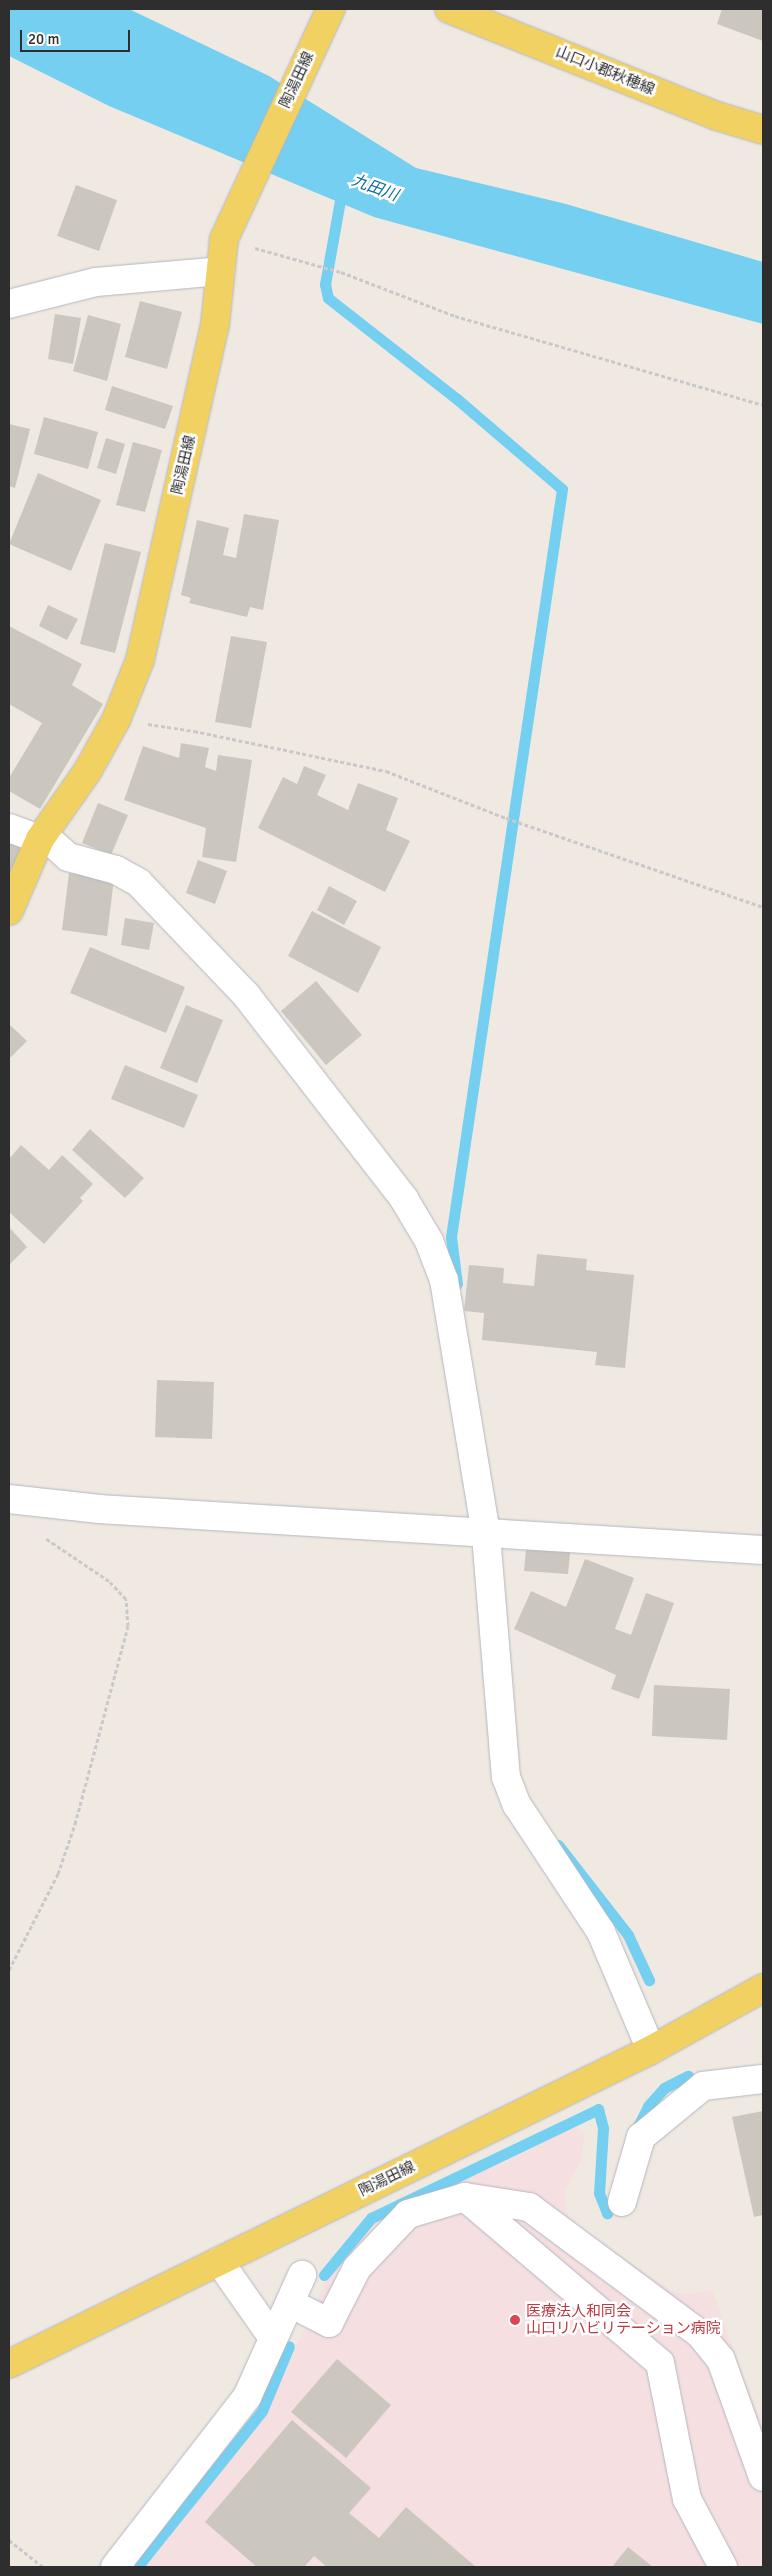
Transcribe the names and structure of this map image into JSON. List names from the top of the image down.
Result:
{
  "streets": {
    "main road": ["山口小郡秋穂線", "陶湯田線"]
  },
  "water": ["九田川"],
  "places": ["医療法人和同会 山口リハビリテーション病院"],
  "scale_bar": "20 m"
}
